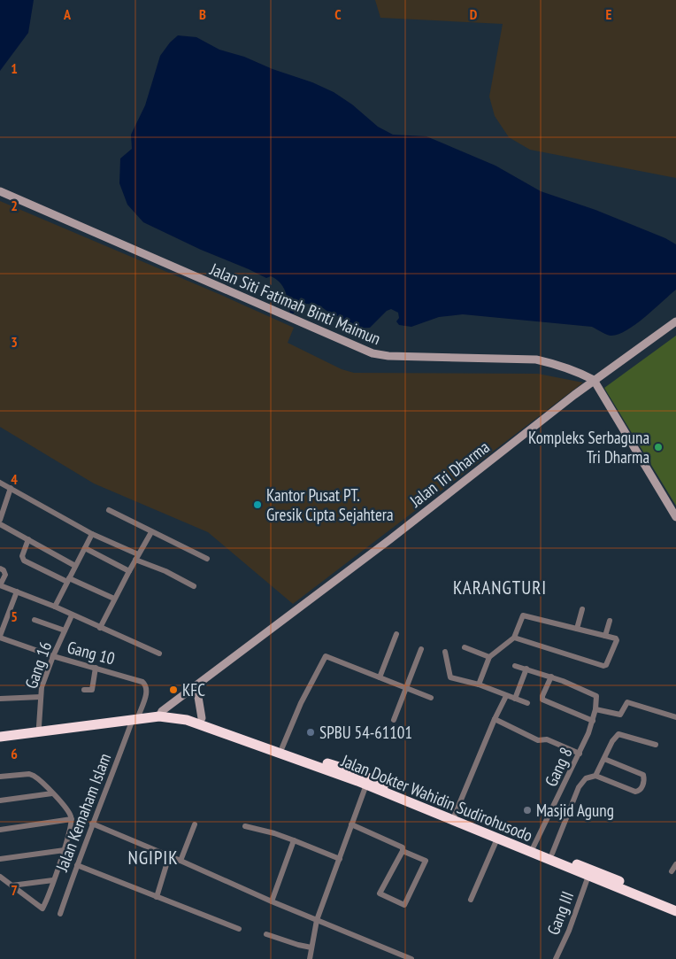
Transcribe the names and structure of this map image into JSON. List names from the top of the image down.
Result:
{
  "streets": {
    "highway": ["Jalan Dokter Wahidin Sudirohusodo"],
    "street": [
      "Jalan Siti Fatimah Binti Maimun",
      "Jalan Tri Dharma",
      "Gang 10",
      "Gang 16",
      "Gang 8",
      "Jalan Kemaham Islam",
      "Gang III"
    ]
  },
  "crossings": [
    ["Jalan Siti Fatimah Binti Maimun", "Jalan Tri Dharma"],
    ["Jalan Tri Dharma", "Jalan Dokter Wahidin Sudirohusodo"],
    ["Gang 10", "Gang 16"],
    ["Gang 10", "Jalan Dokter Wahidin Sudirohusodo"],
    ["Gang 10", "Jalan Kemaham Islam"],
    ["Gang 16", "Jalan Dokter Wahidin Sudirohusodo"],
    ["Gang 8", "Jalan Dokter Wahidin Sudirohusodo"],
    ["Jalan Dokter Wahidin Sudirohusodo", "Jalan Kemaham Islam"],
    ["Jalan Dokter Wahidin Sudirohusodo", "Gang III"]
  ],
  "districts": ["KARANGTURI", "NGIPIK"],
  "places": [
    "Kompleks Serbaguna Tri Dharma",
    "Kantor Pusat PT. Gresik Cipta Sejahtera",
    "KFC",
    "SPBU 54-61101",
    "Masjid Agung"
  ],
  "grid": {
    "columns": [
      "A",
      "B",
      "C",
      "D",
      "E"
    ],
    "rows": [
      "1",
      "2",
      "3",
      "4",
      "5",
      "6",
      "7"
    ]
  }
}
